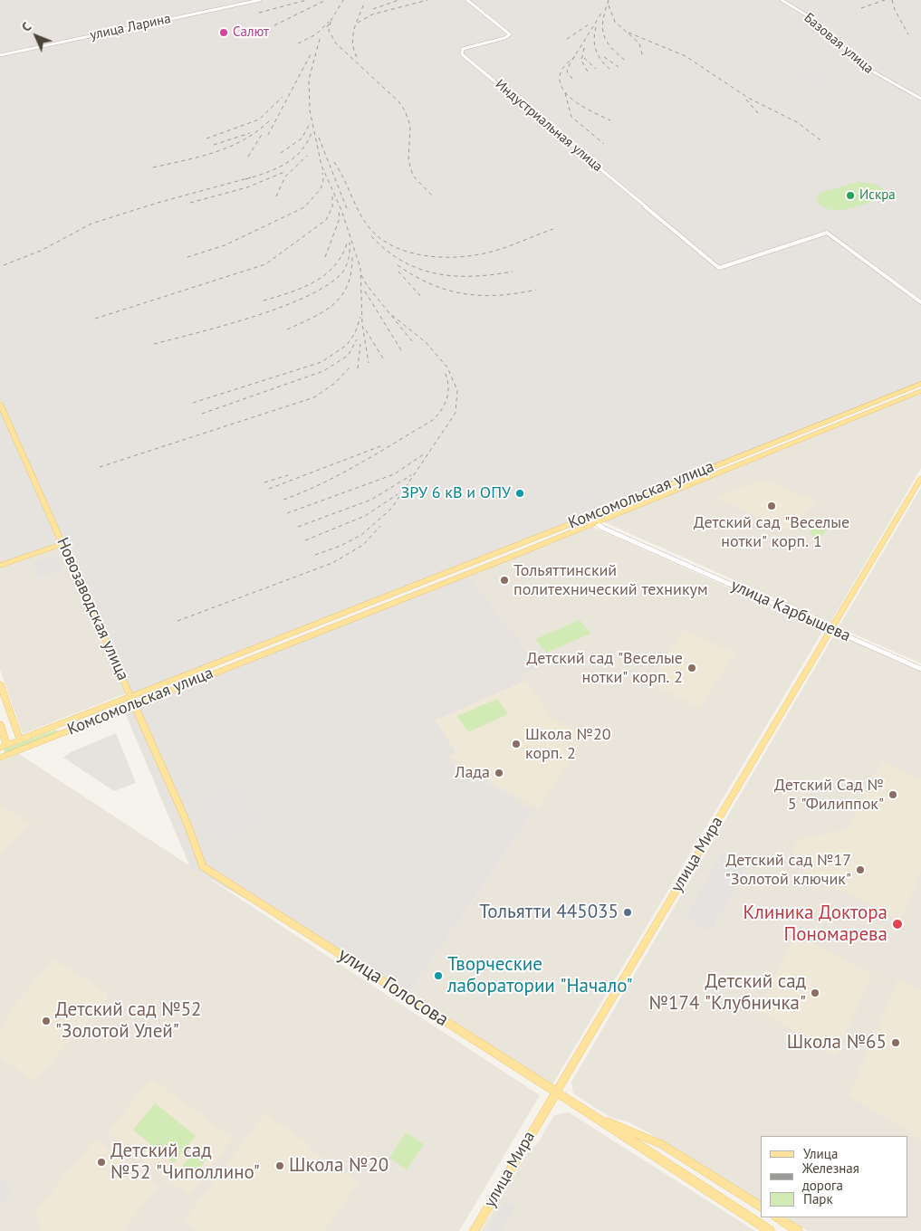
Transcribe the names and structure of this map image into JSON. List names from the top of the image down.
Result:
{
  "streets": {
    "main road": [
      "Комсомольская улица",
      "Новозаводская улица",
      "улица Мира",
      "улица Голосова"
    ],
    "street": [
      "улица Ларина",
      "Базовая улица",
      "Индустриальная улица",
      "улица Карбышева"
    ]
  },
  "crossings": [
    ["Комсомольская улица", "Новозаводская улица"],
    ["Комсомольская улица", "улица Карбышева"],
    ["Новозаводская улица", "улица Голосова"],
    ["улица Карбышева", "улица Мира"],
    ["улица Мира", "улица Голосова"]
  ],
  "places": [
    "Салют",
    "Искра",
    "ЗРУ 6 кВ и ОПУ",
    "Детский сад \"Веселые нотки\" корп. 1",
    "Тольяттинский политехнический техникум",
    "Детский сад \"Веселые нотки\" корп. 2",
    "Школа №20 корп. 2",
    "Лада",
    "Детский Сад № 5 \"Филиппок\"",
    "Детский сад №17 \"Золотой ключик\"",
    "Тольятти 445035",
    "Клиника Доктора Пономарева",
    "Творческие лаборатории \"Начало\"",
    "Детский сад №174 \"Клубничка\"",
    "Детский сад №52 \"Золотой Улей\"",
    "Школа №65",
    "Детский сад №52 \"Чиполлино\"",
    "Школа №20"
  ],
  "legend": ["Улица", "Железная дорога", "Парк"],
  "north": "top left"
}
